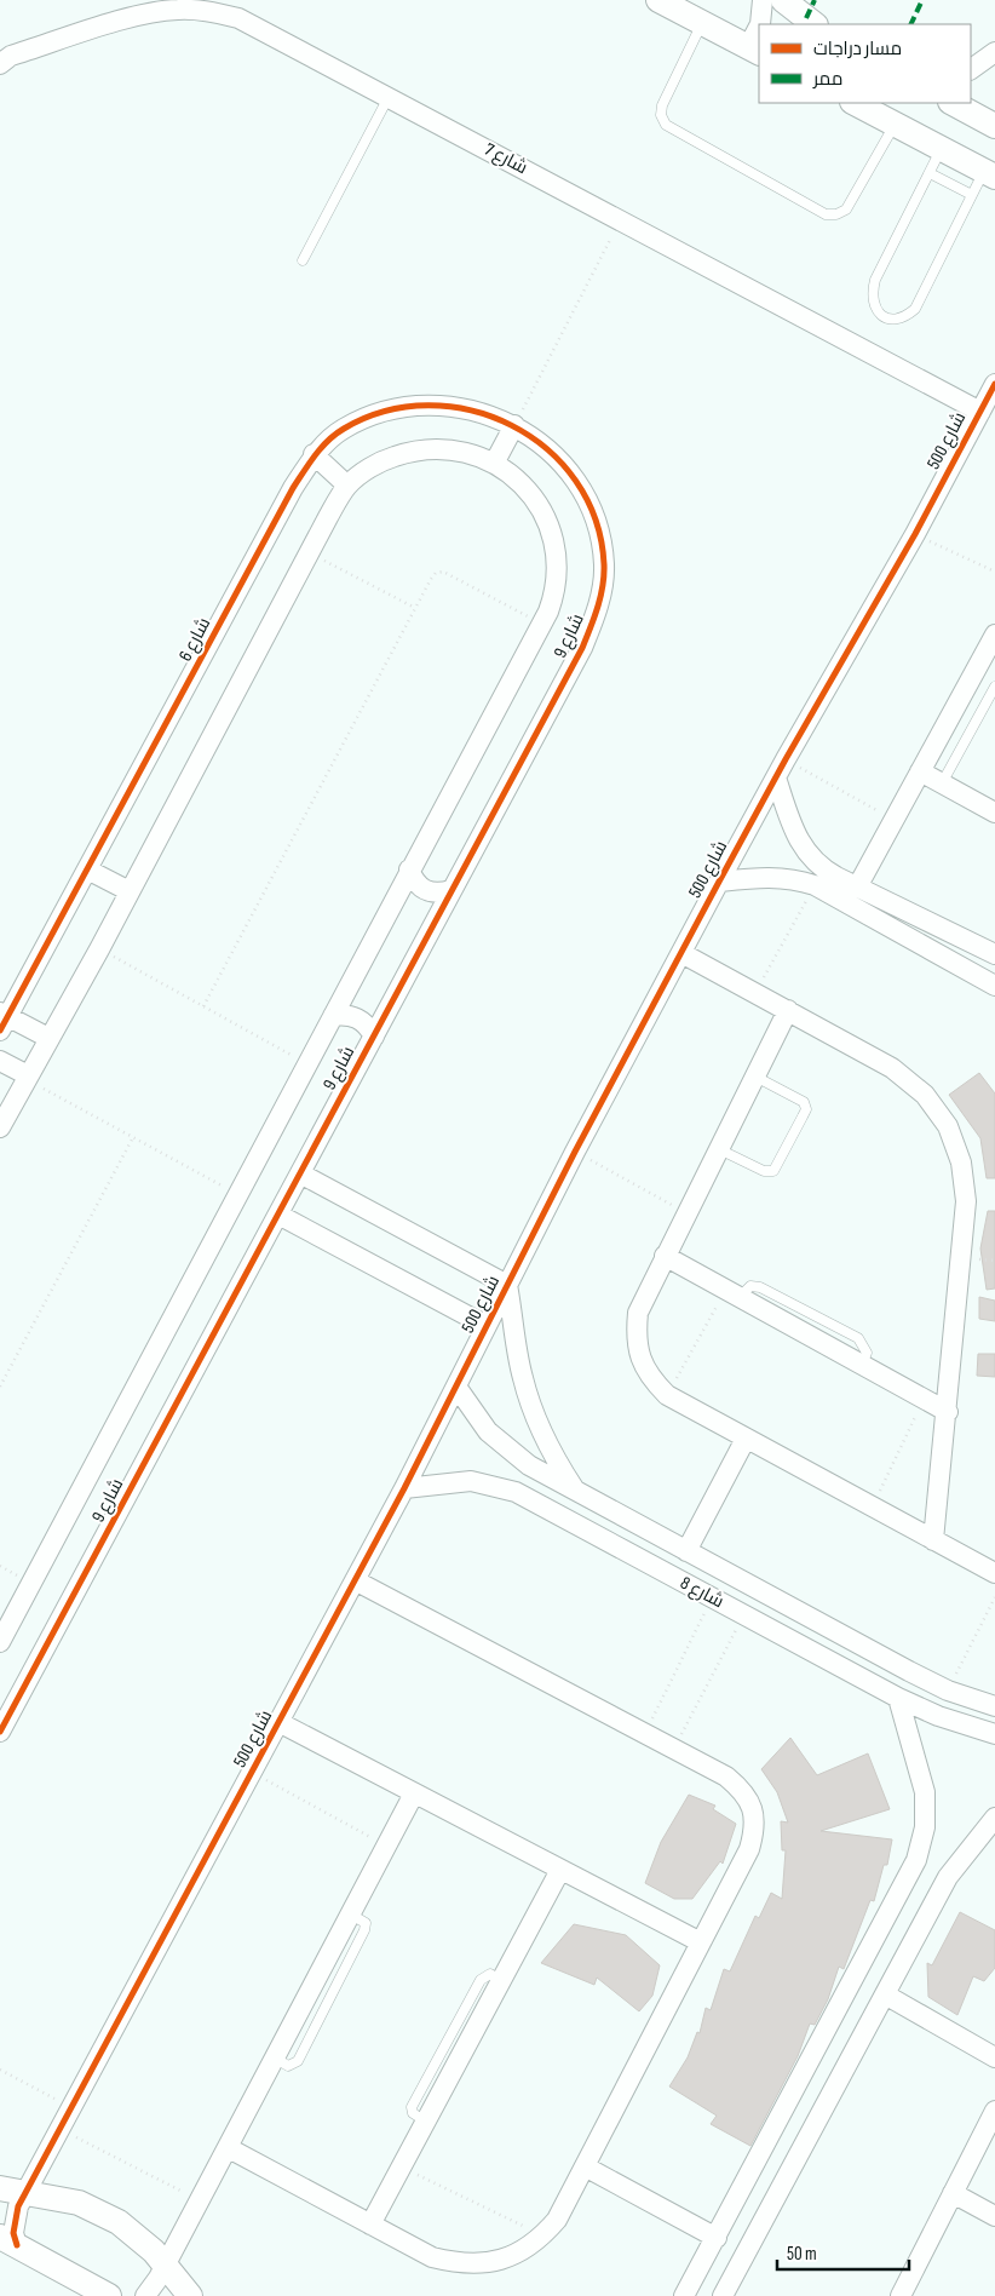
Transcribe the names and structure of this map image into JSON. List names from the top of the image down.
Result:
{
  "streets": {
    "street": [
      "شارع 7",
      "شارع 500",
      "شارع 9",
      "شارع 6",
      "شارع 8"
    ]
  },
  "crossings": [
    ["شارع 7", "شارع 500"],
    ["شارع 500", "شارع 8"],
    ["شارع 9", "شارع 6"]
  ],
  "legend": ["مسار دراجات", "ممر"],
  "scale_bar": "50 m"
}
